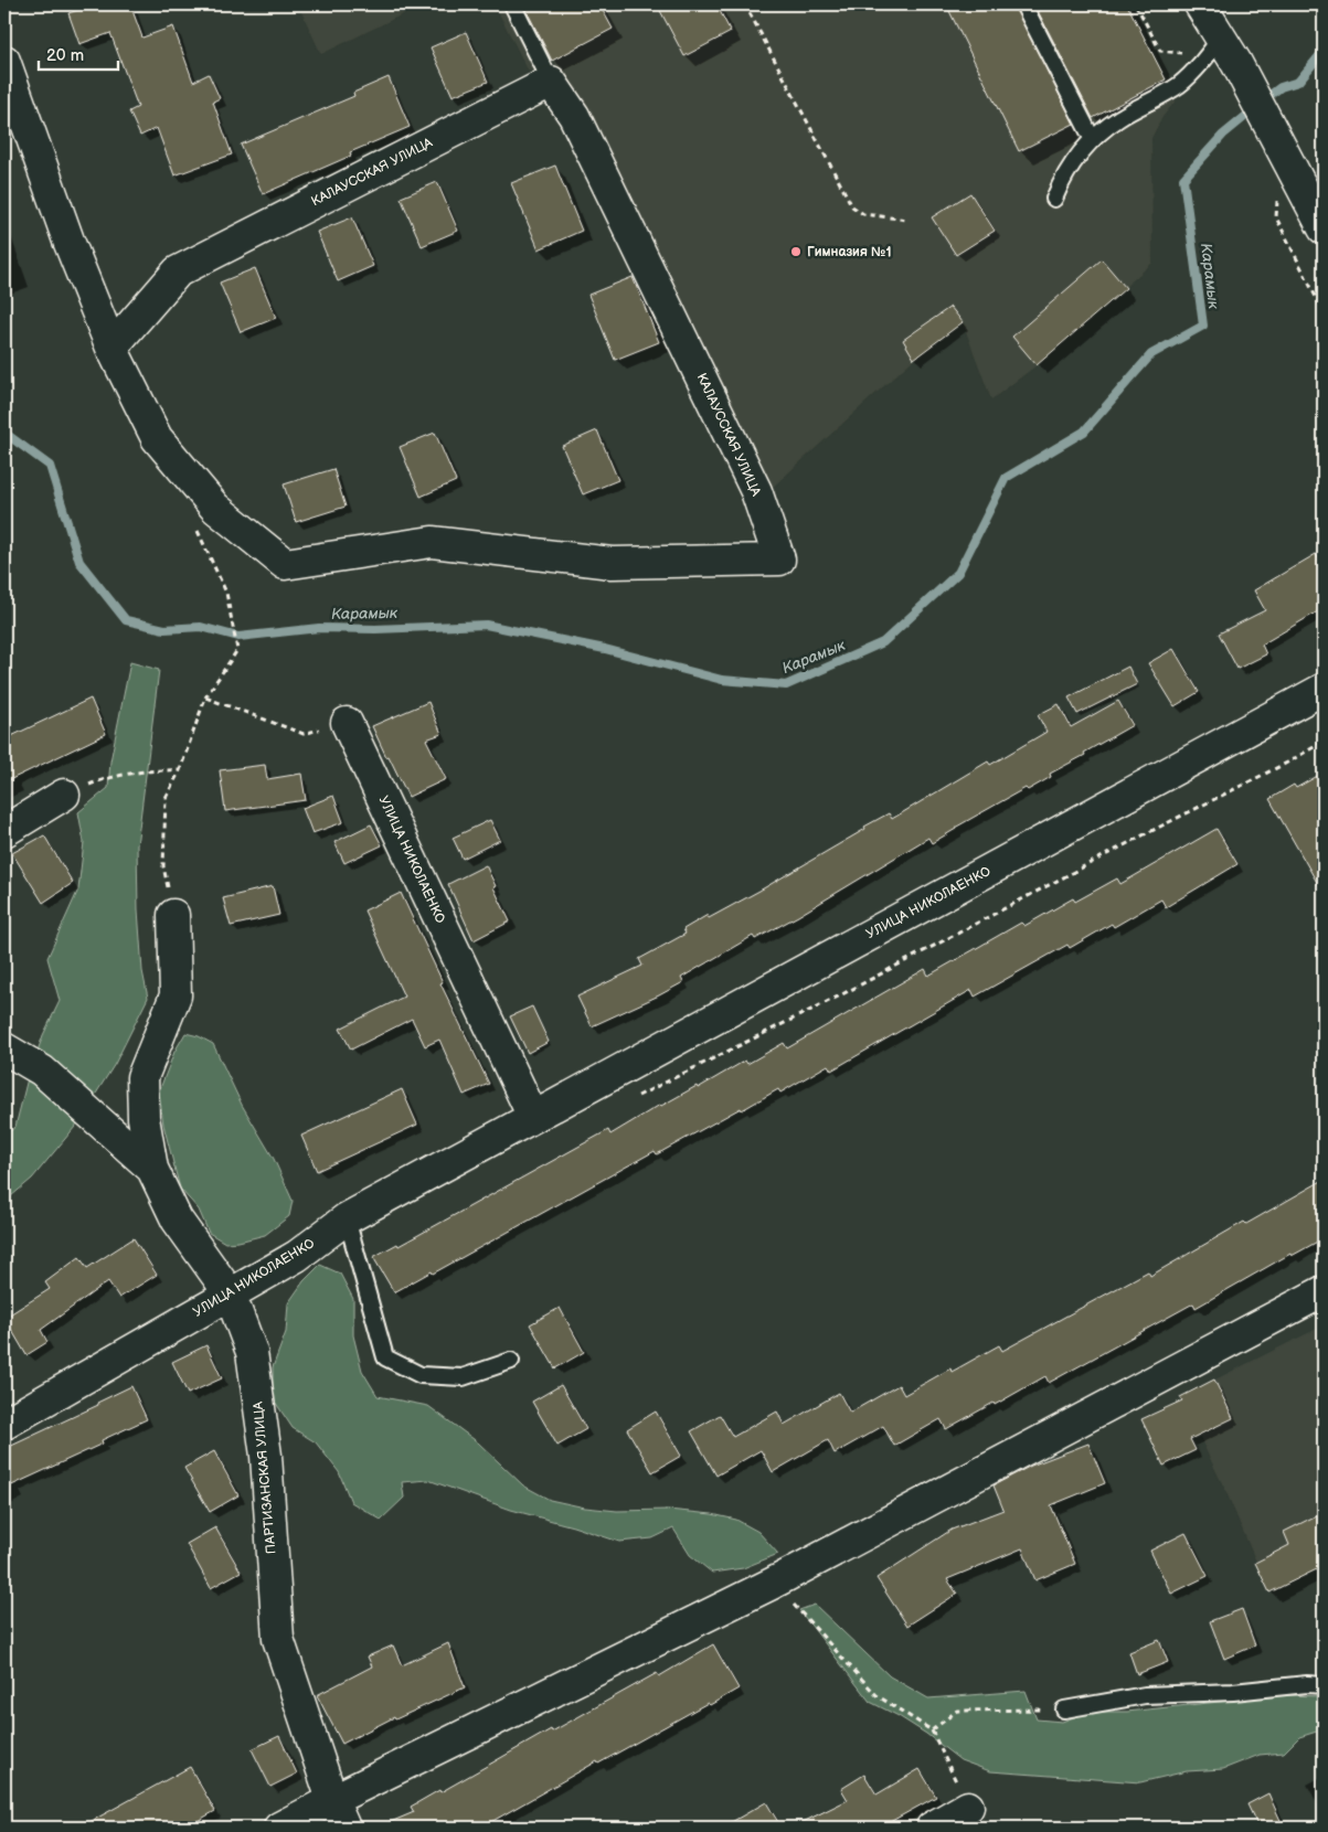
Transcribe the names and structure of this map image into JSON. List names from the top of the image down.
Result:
{
  "streets": {
    "street": ["КАЛАУССКАЯ УЛИЦА", "УЛИЦА НИКОЛАЕНКО", "ПАРТИЗАНСКАЯ УЛИЦА"]
  },
  "crossings": [
    ["УЛИЦА НИКОЛАЕНКО", "ПАРТИЗАНСКАЯ УЛИЦА"]
  ],
  "water": ["Карамык"],
  "places": ["Гимназия №1"],
  "scale_bar": "20 m"
}
